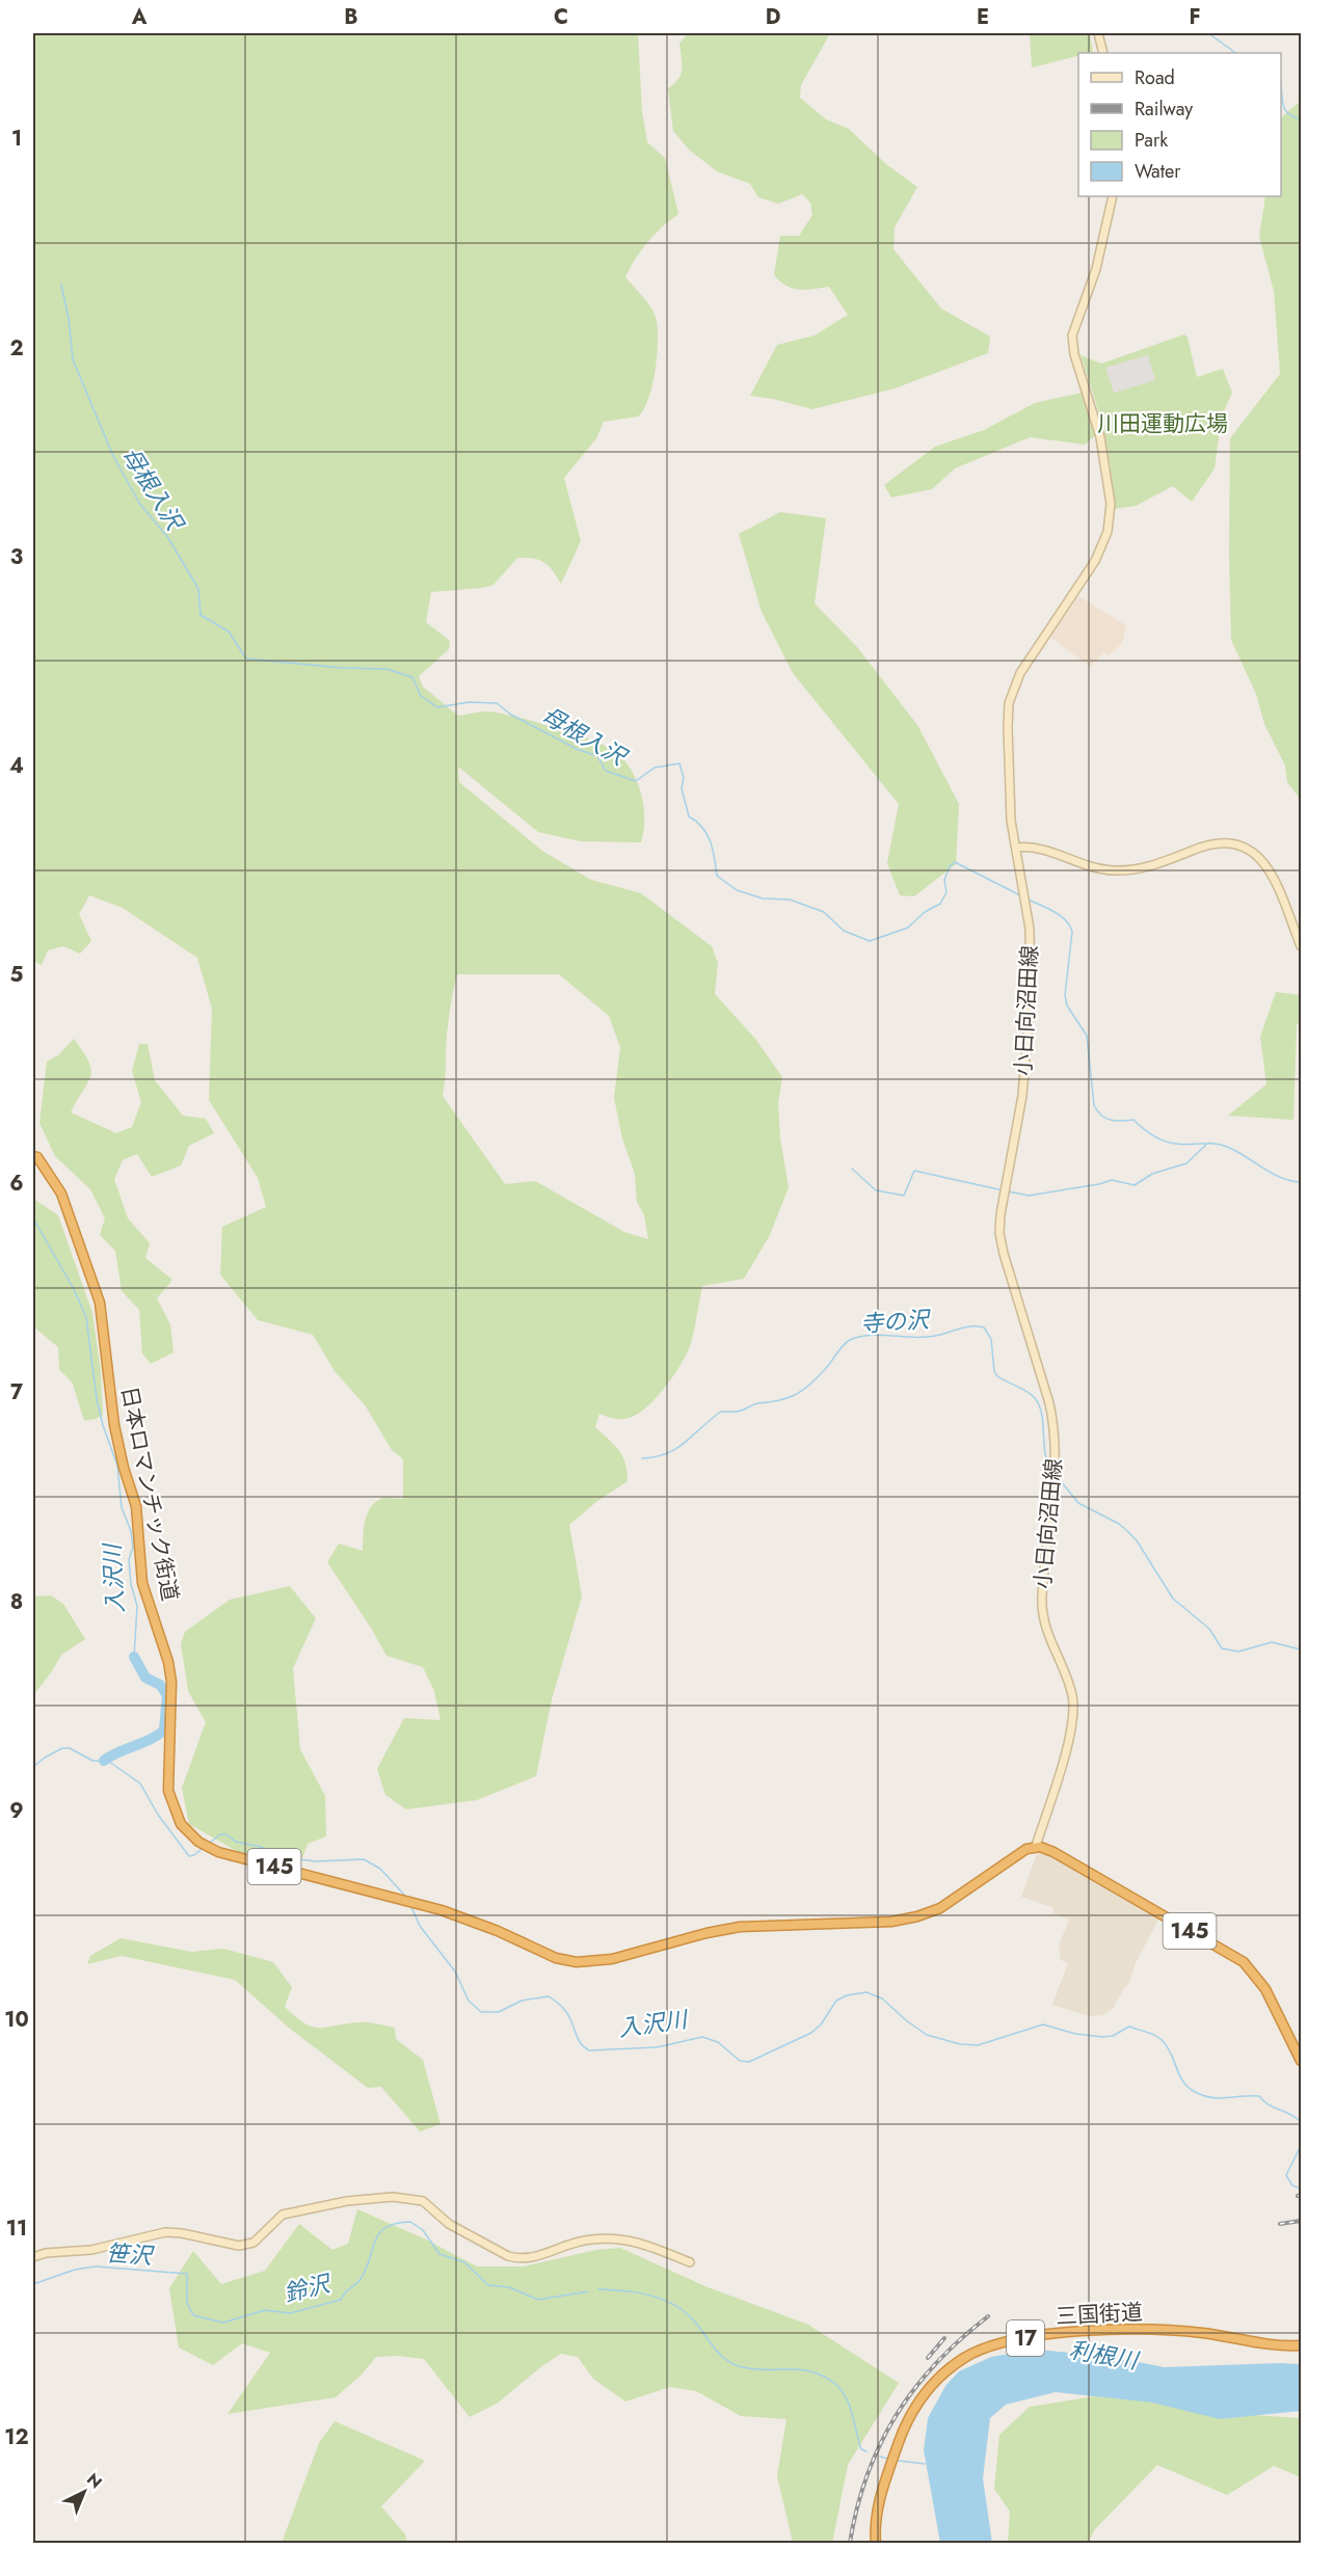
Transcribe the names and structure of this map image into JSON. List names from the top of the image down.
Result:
{
  "streets": {
    "highway": [
      "日本ロマンチック街道",
      "145",
      "三国街道",
      "17"
    ],
    "main road": ["小日向沼田線"]
  },
  "crossings": [
    ["小日向沼田線", "日本ロマンチック街道"],
    ["小日向沼田線", "145"],
    ["日本ロマンチック街道", "145"]
  ],
  "water": [
    "母根入沢",
    "寺の沢",
    "入沢川",
    "笹沢",
    "鈴沢",
    "利根川"
  ],
  "parks": ["川田運動広場"],
  "legend": [
    "Road",
    "Railway",
    "Park",
    "Water"
  ],
  "north": "top right",
  "grid": {
    "columns": [
      "A",
      "B",
      "C",
      "D",
      "E",
      "F"
    ],
    "rows": [
      "1",
      "2",
      "3",
      "4",
      "5",
      "6",
      "7",
      "8",
      "9",
      "10",
      "11",
      "12"
    ]
  }
}
